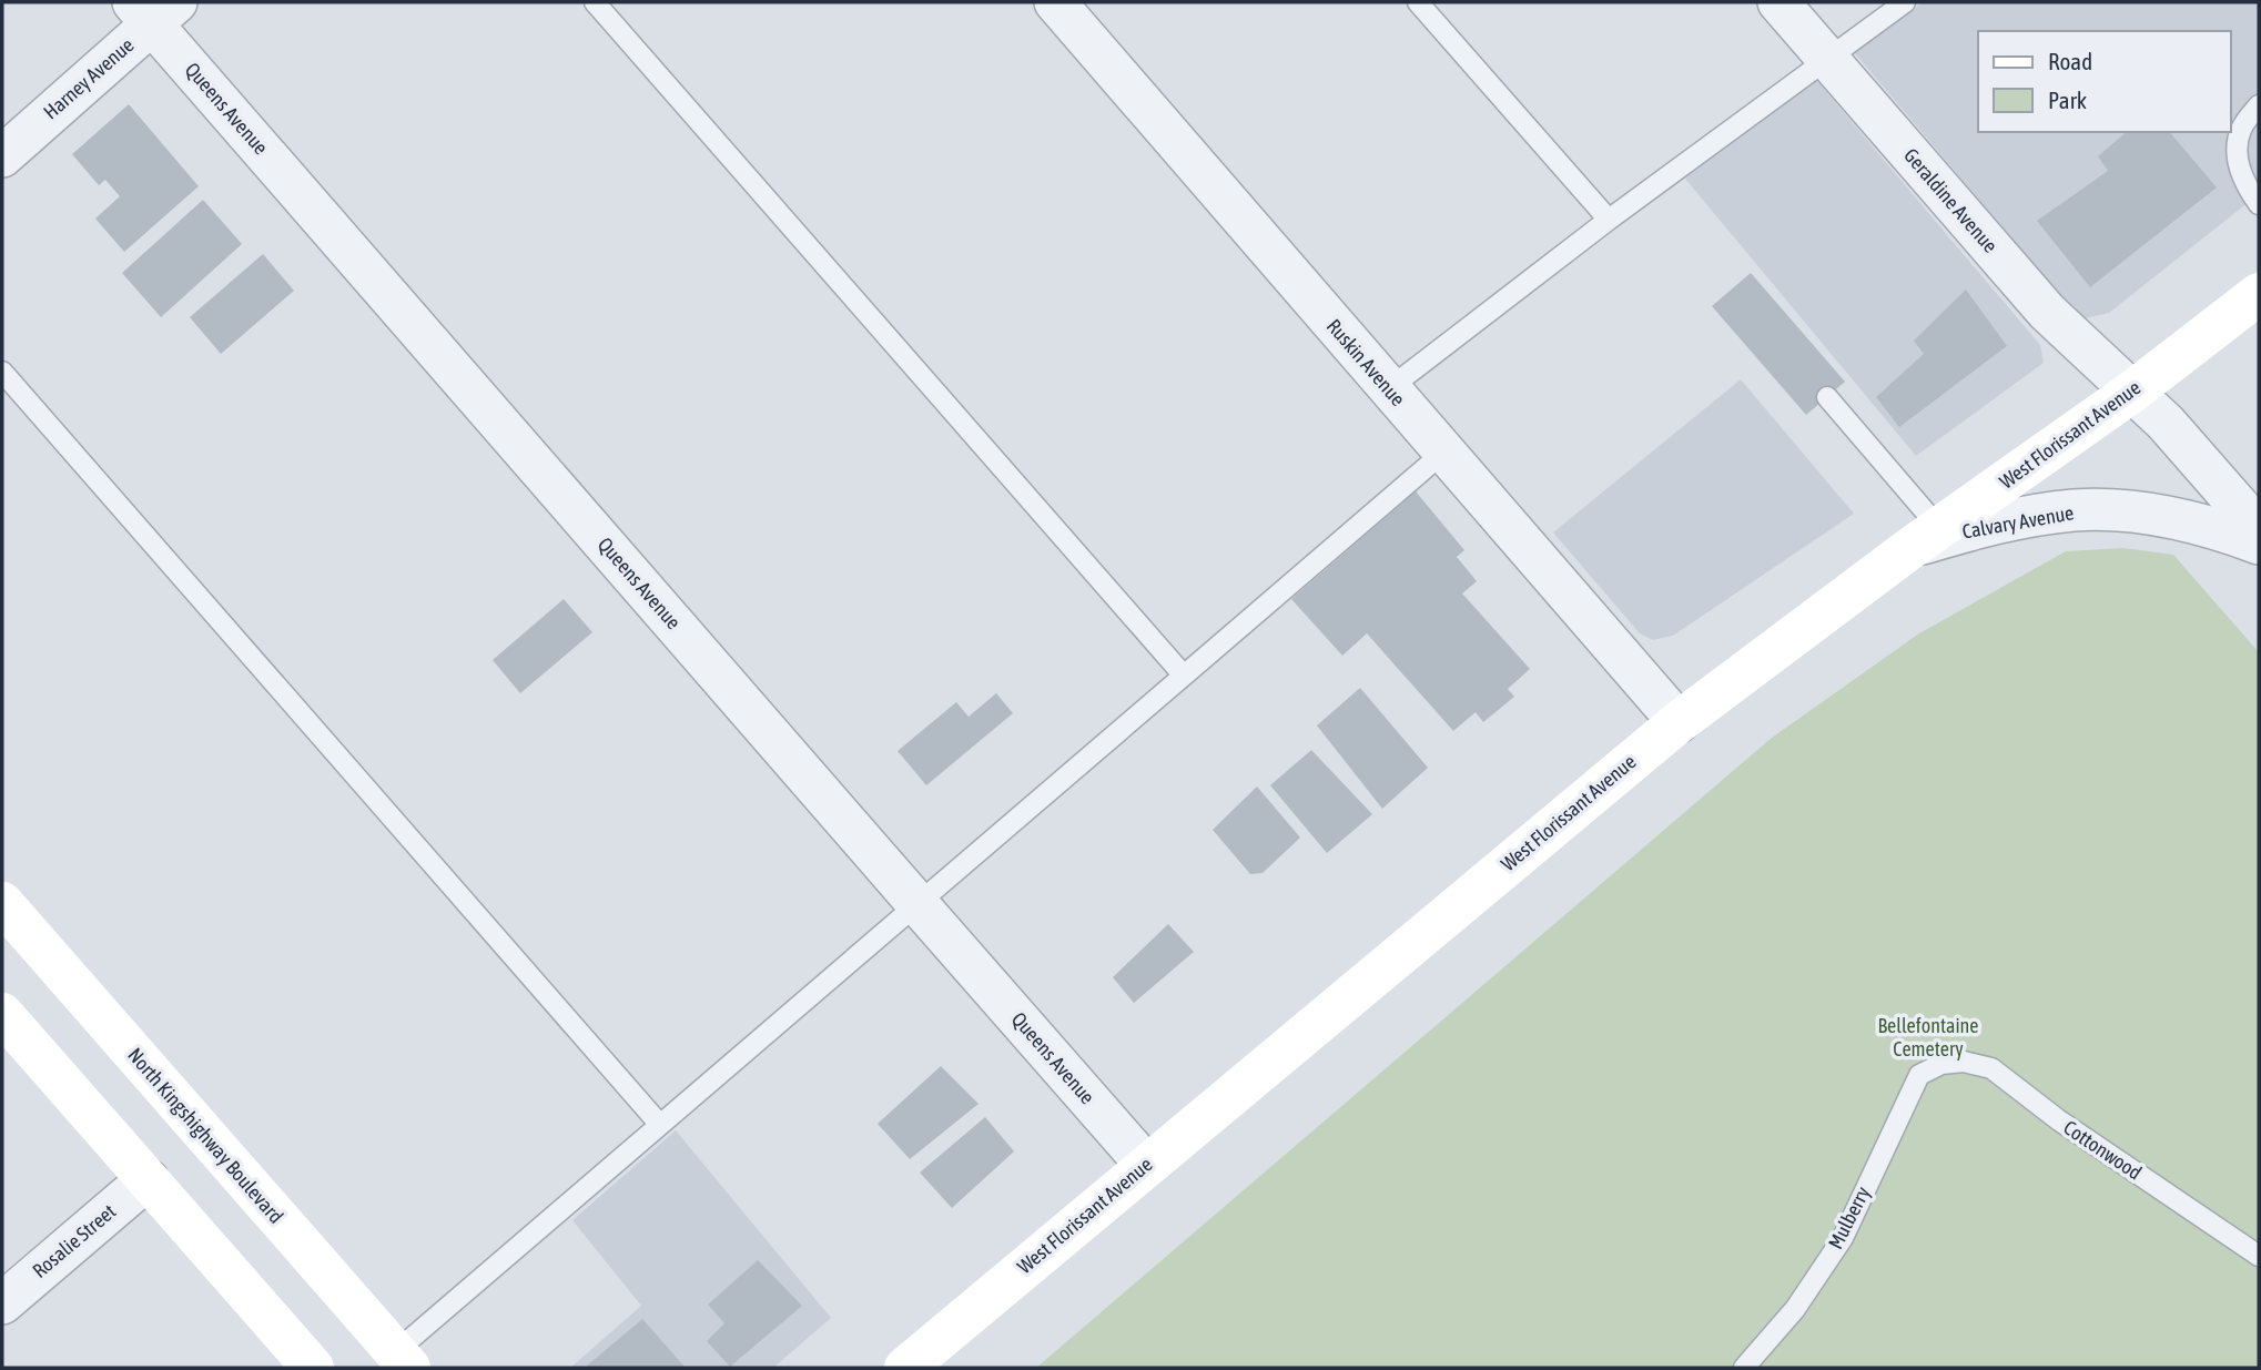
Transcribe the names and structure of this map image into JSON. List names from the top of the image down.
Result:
{
  "streets": {
    "main road": ["West Florissant Avenue", "North Kingshighway Boulevard"],
    "street": [
      "Harney Avenue",
      "Queens Avenue",
      "Geraldine Avenue",
      "Ruskin Avenue",
      "Calvary Avenue",
      "Rosalie Street"
    ],
    "lane": ["Cottonwood", "Mulberry"]
  },
  "crossings": [
    ["Harney Avenue", "Queens Avenue"],
    ["Queens Avenue", "West Florissant Avenue"],
    ["Geraldine Avenue", "West Florissant Avenue"],
    ["Ruskin Avenue", "West Florissant Avenue"],
    ["West Florissant Avenue", "Calvary Avenue"],
    ["Cottonwood", "Mulberry"]
  ],
  "parks": ["Bellefontaine Cemetery"],
  "legend": ["Road", "Park"]
}
